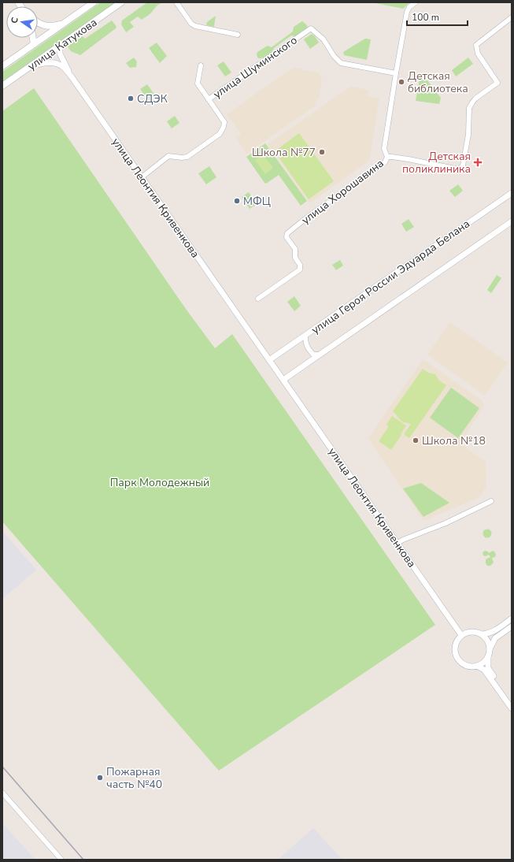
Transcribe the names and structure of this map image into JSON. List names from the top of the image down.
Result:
{
  "streets": {
    "main road": ["улица Катукова"],
    "street": [
      "улица Шуминского",
      "улица Хорошавина",
      "улица Леонтия Кривенкова",
      "улица Героя России Эдуарда Белана"
    ]
  },
  "crossings": [
    ["улица Катукова", "улица Леонтия Кривенкова"],
    ["улица Шуминского", "улица Хорошавина"],
    ["улица Шуминского", "улица Леонтия Кривенкова"],
    ["улица Леонтия Кривенкова", "улица Героя России Эдуарда Белана"]
  ],
  "parks": ["Парк Молодежный"],
  "places": {
    "other": [
      "Детская библиотека",
      "СДЭК",
      "Школа №77",
      "МФЦ",
      "Школа №18",
      "Пожарная часть №40"
    ],
    "health": ["Детская поликлиника"]
  },
  "scale_bar": "100 m",
  "north": "left"
}
